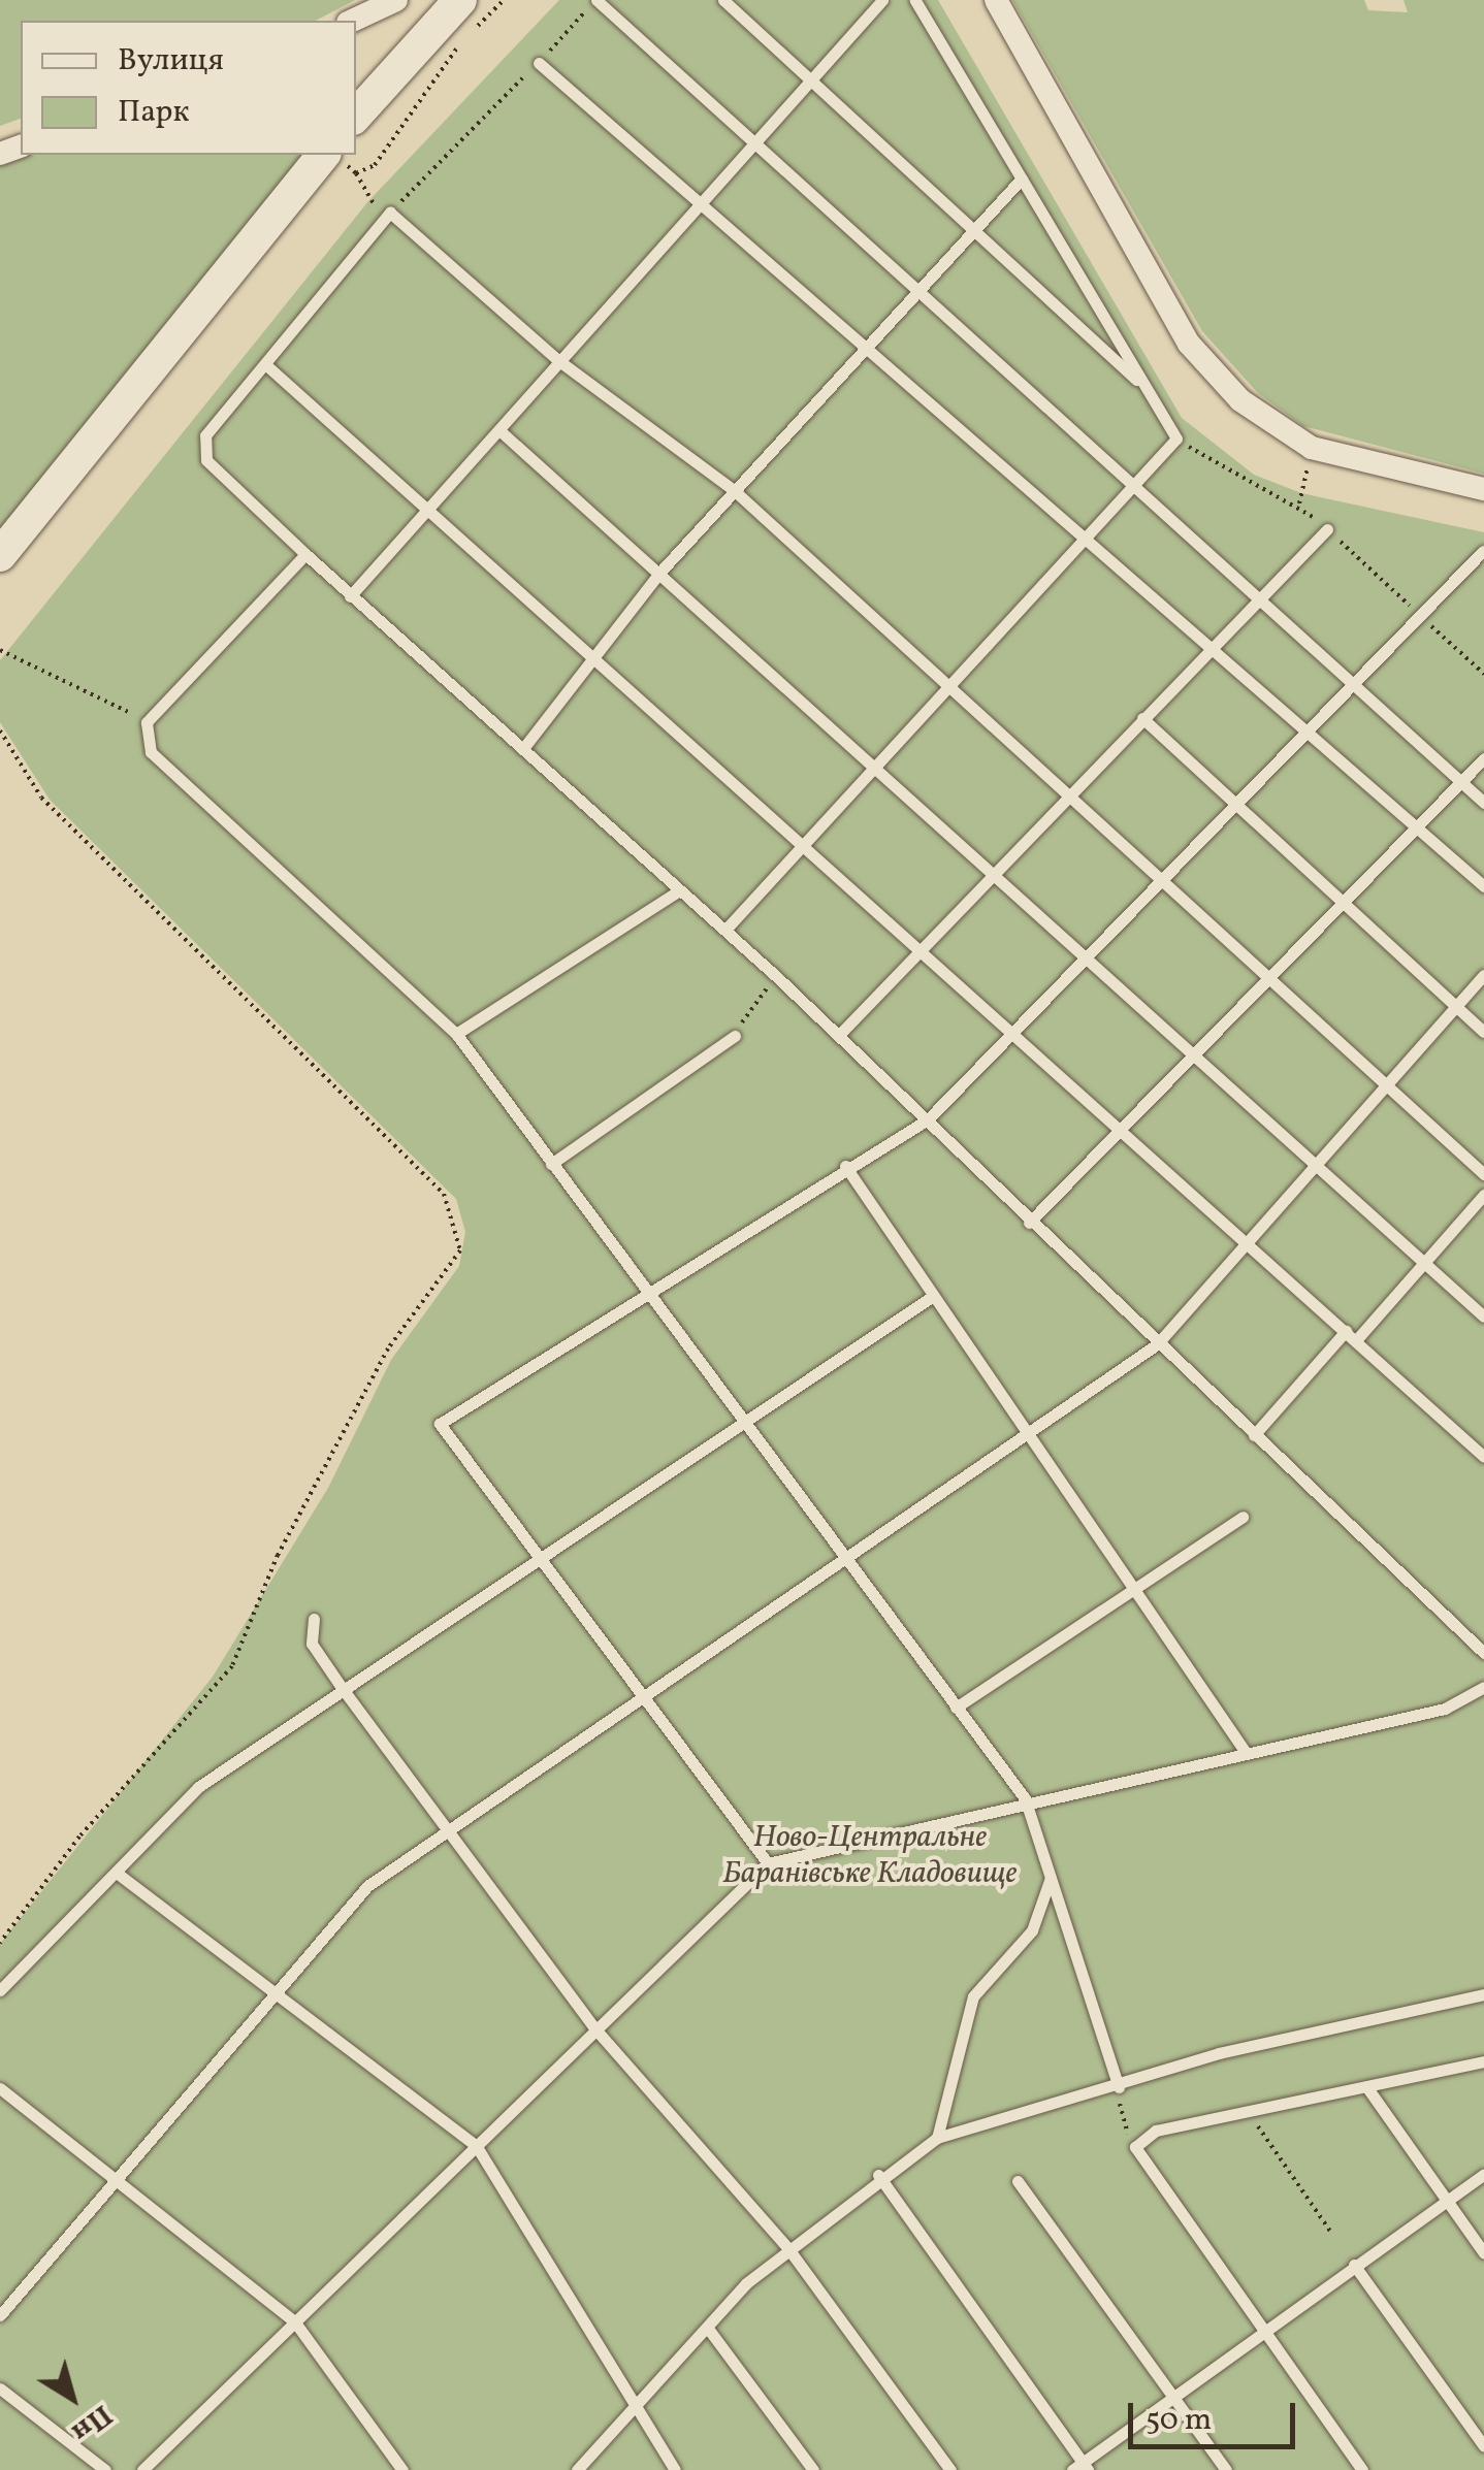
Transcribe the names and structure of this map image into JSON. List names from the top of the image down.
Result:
{
  "parks": ["Ново-Центральне Баранівське Кладовище"],
  "legend": ["Вулиця", "Парк"],
  "scale_bar": "50 m",
  "north": "bottom right"
}
